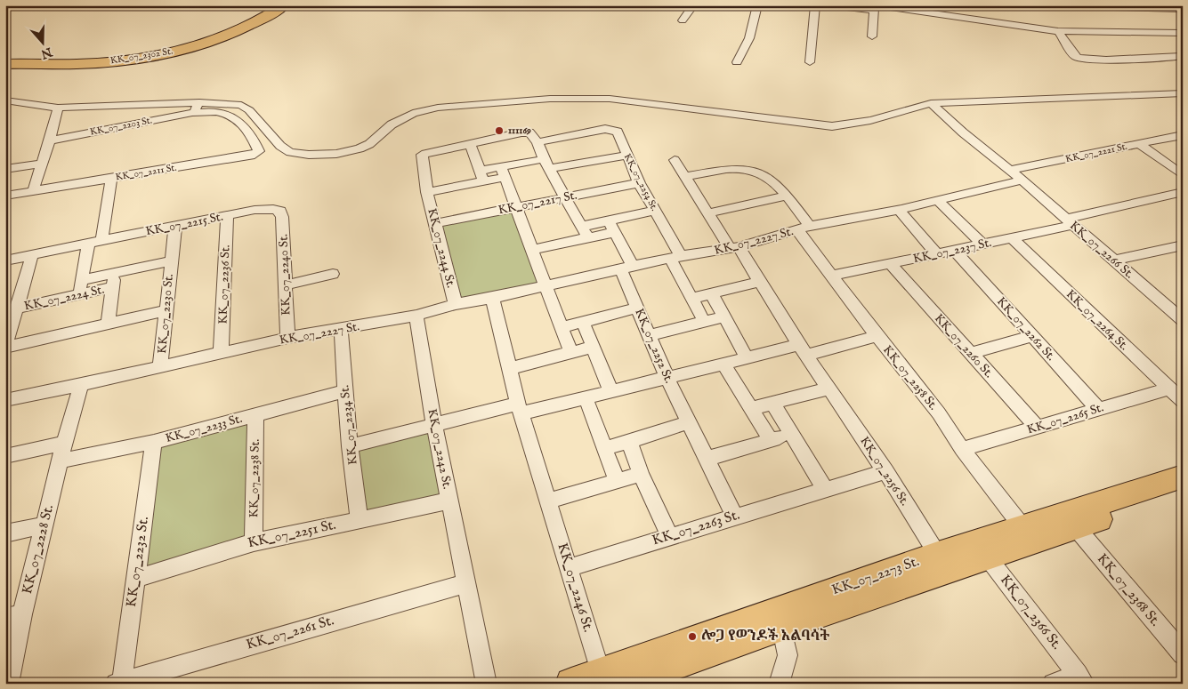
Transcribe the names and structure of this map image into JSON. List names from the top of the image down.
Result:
{
  "streets": {
    "main road": ["KK_07_2302 St.", "KK_07_2273 St."],
    "street": [
      "KK_07_2203 St.",
      "KK_07_2221 St.",
      "KK_07_2211 St.",
      "KK_07_2254 St.",
      "KK_07_2217 St.",
      "KK_07_2215 St.",
      "KK_07_2227 St.",
      "KK_07_2244 St.",
      "KK_07_2266 St.",
      "KK_07_2237 St.",
      "KK_07_2240 St.",
      "KK_07_2236 St.",
      "KK_07_2224 St.",
      "KK_07_2230 St.",
      "KK_07_2264 St.",
      "KK_07_2262 St.",
      "KK_07_2252 St.",
      "KK_07_2260 St.",
      "KK_07_2258 St.",
      "KK_07_2265 St.",
      "KK_07_2234 St.",
      "KK_07_2233 St.",
      "KK_07_2242 St.",
      "KK_07_2256 St.",
      "KK_07_2238 St.",
      "KK_07_2263 St.",
      "KK_07_2251 St.",
      "KK_07_2228 St.",
      "KK_07_2232 St.",
      "KK_07_2246 St.",
      "KK_07_2368 St.",
      "KK_07_2366 St.",
      "KK_07_2261 St."
    ]
  },
  "crossings": [
    ["KK_07_2254 St.", "KK_07_2217 St."],
    ["KK_07_2254 St.", "KK_07_2227 St."],
    ["KK_07_2217 St.", "KK_07_2244 St."],
    ["KK_07_2215 St.", "KK_07_2240 St."],
    ["KK_07_2215 St.", "KK_07_2236 St."],
    ["KK_07_2215 St.", "KK_07_2224 St."],
    ["KK_07_2215 St.", "KK_07_2230 St."],
    ["KK_07_2227 St.", "KK_07_2244 St."],
    ["KK_07_2227 St.", "KK_07_2266 St."],
    ["KK_07_2227 St.", "KK_07_2240 St."],
    ["KK_07_2227 St.", "KK_07_2236 St."],
    ["KK_07_2227 St.", "KK_07_2230 St."],
    ["KK_07_2227 St.", "KK_07_2252 St."],
    ["KK_07_2227 St.", "KK_07_2258 St."],
    ["KK_07_2227 St.", "KK_07_2234 St."],
    ["KK_07_2227 St.", "KK_07_2242 St."],
    ["KK_07_2227 St.", "KK_07_2256 St."],
    ["KK_07_2227 St.", "KK_07_2228 St."],
    ["KK_07_2227 St.", "KK_07_2246 St."],
    ["KK_07_2266 St.", "KK_07_2237 St."],
    ["KK_07_2237 St.", "KK_07_2264 St."],
    ["KK_07_2237 St.", "KK_07_2262 St."],
    ["KK_07_2237 St.", "KK_07_2260 St."],
    ["KK_07_2237 St.", "KK_07_2258 St."],
    ["KK_07_2264 St.", "KK_07_2265 St."],
    ["KK_07_2262 St.", "KK_07_2265 St."],
    ["KK_07_2252 St.", "KK_07_2263 St."],
    ["KK_07_2260 St.", "KK_07_2265 St."],
    ["KK_07_2258 St.", "KK_07_2265 St."],
    ["KK_07_2258 St.", "KK_07_2273 St."],
    ["KK_07_2234 St.", "KK_07_2233 St."],
    ["KK_07_2234 St.", "KK_07_2251 St."],
    ["KK_07_2233 St.", "KK_07_2238 St."],
    ["KK_07_2233 St.", "KK_07_2228 St."],
    ["KK_07_2233 St.", "KK_07_2232 St."],
    ["KK_07_2242 St.", "KK_07_2251 St."],
    ["KK_07_2242 St.", "KK_07_2261 St."],
    ["KK_07_2256 St.", "KK_07_2263 St."],
    ["KK_07_2256 St.", "KK_07_2273 St."],
    ["KK_07_2238 St.", "KK_07_2251 St."],
    ["KK_07_2263 St.", "KK_07_2246 St."],
    ["KK_07_2251 St.", "KK_07_2232 St."],
    ["KK_07_2232 St.", "KK_07_2261 St."],
    ["KK_07_2273 St.", "KK_07_2246 St."],
    ["KK_07_2273 St.", "KK_07_2368 St."],
    ["KK_07_2273 St.", "KK_07_2366 St."]
  ],
  "places": ["111169", "ሎጋ የወንዶች አልባሳት"],
  "north": "bottom"
}
